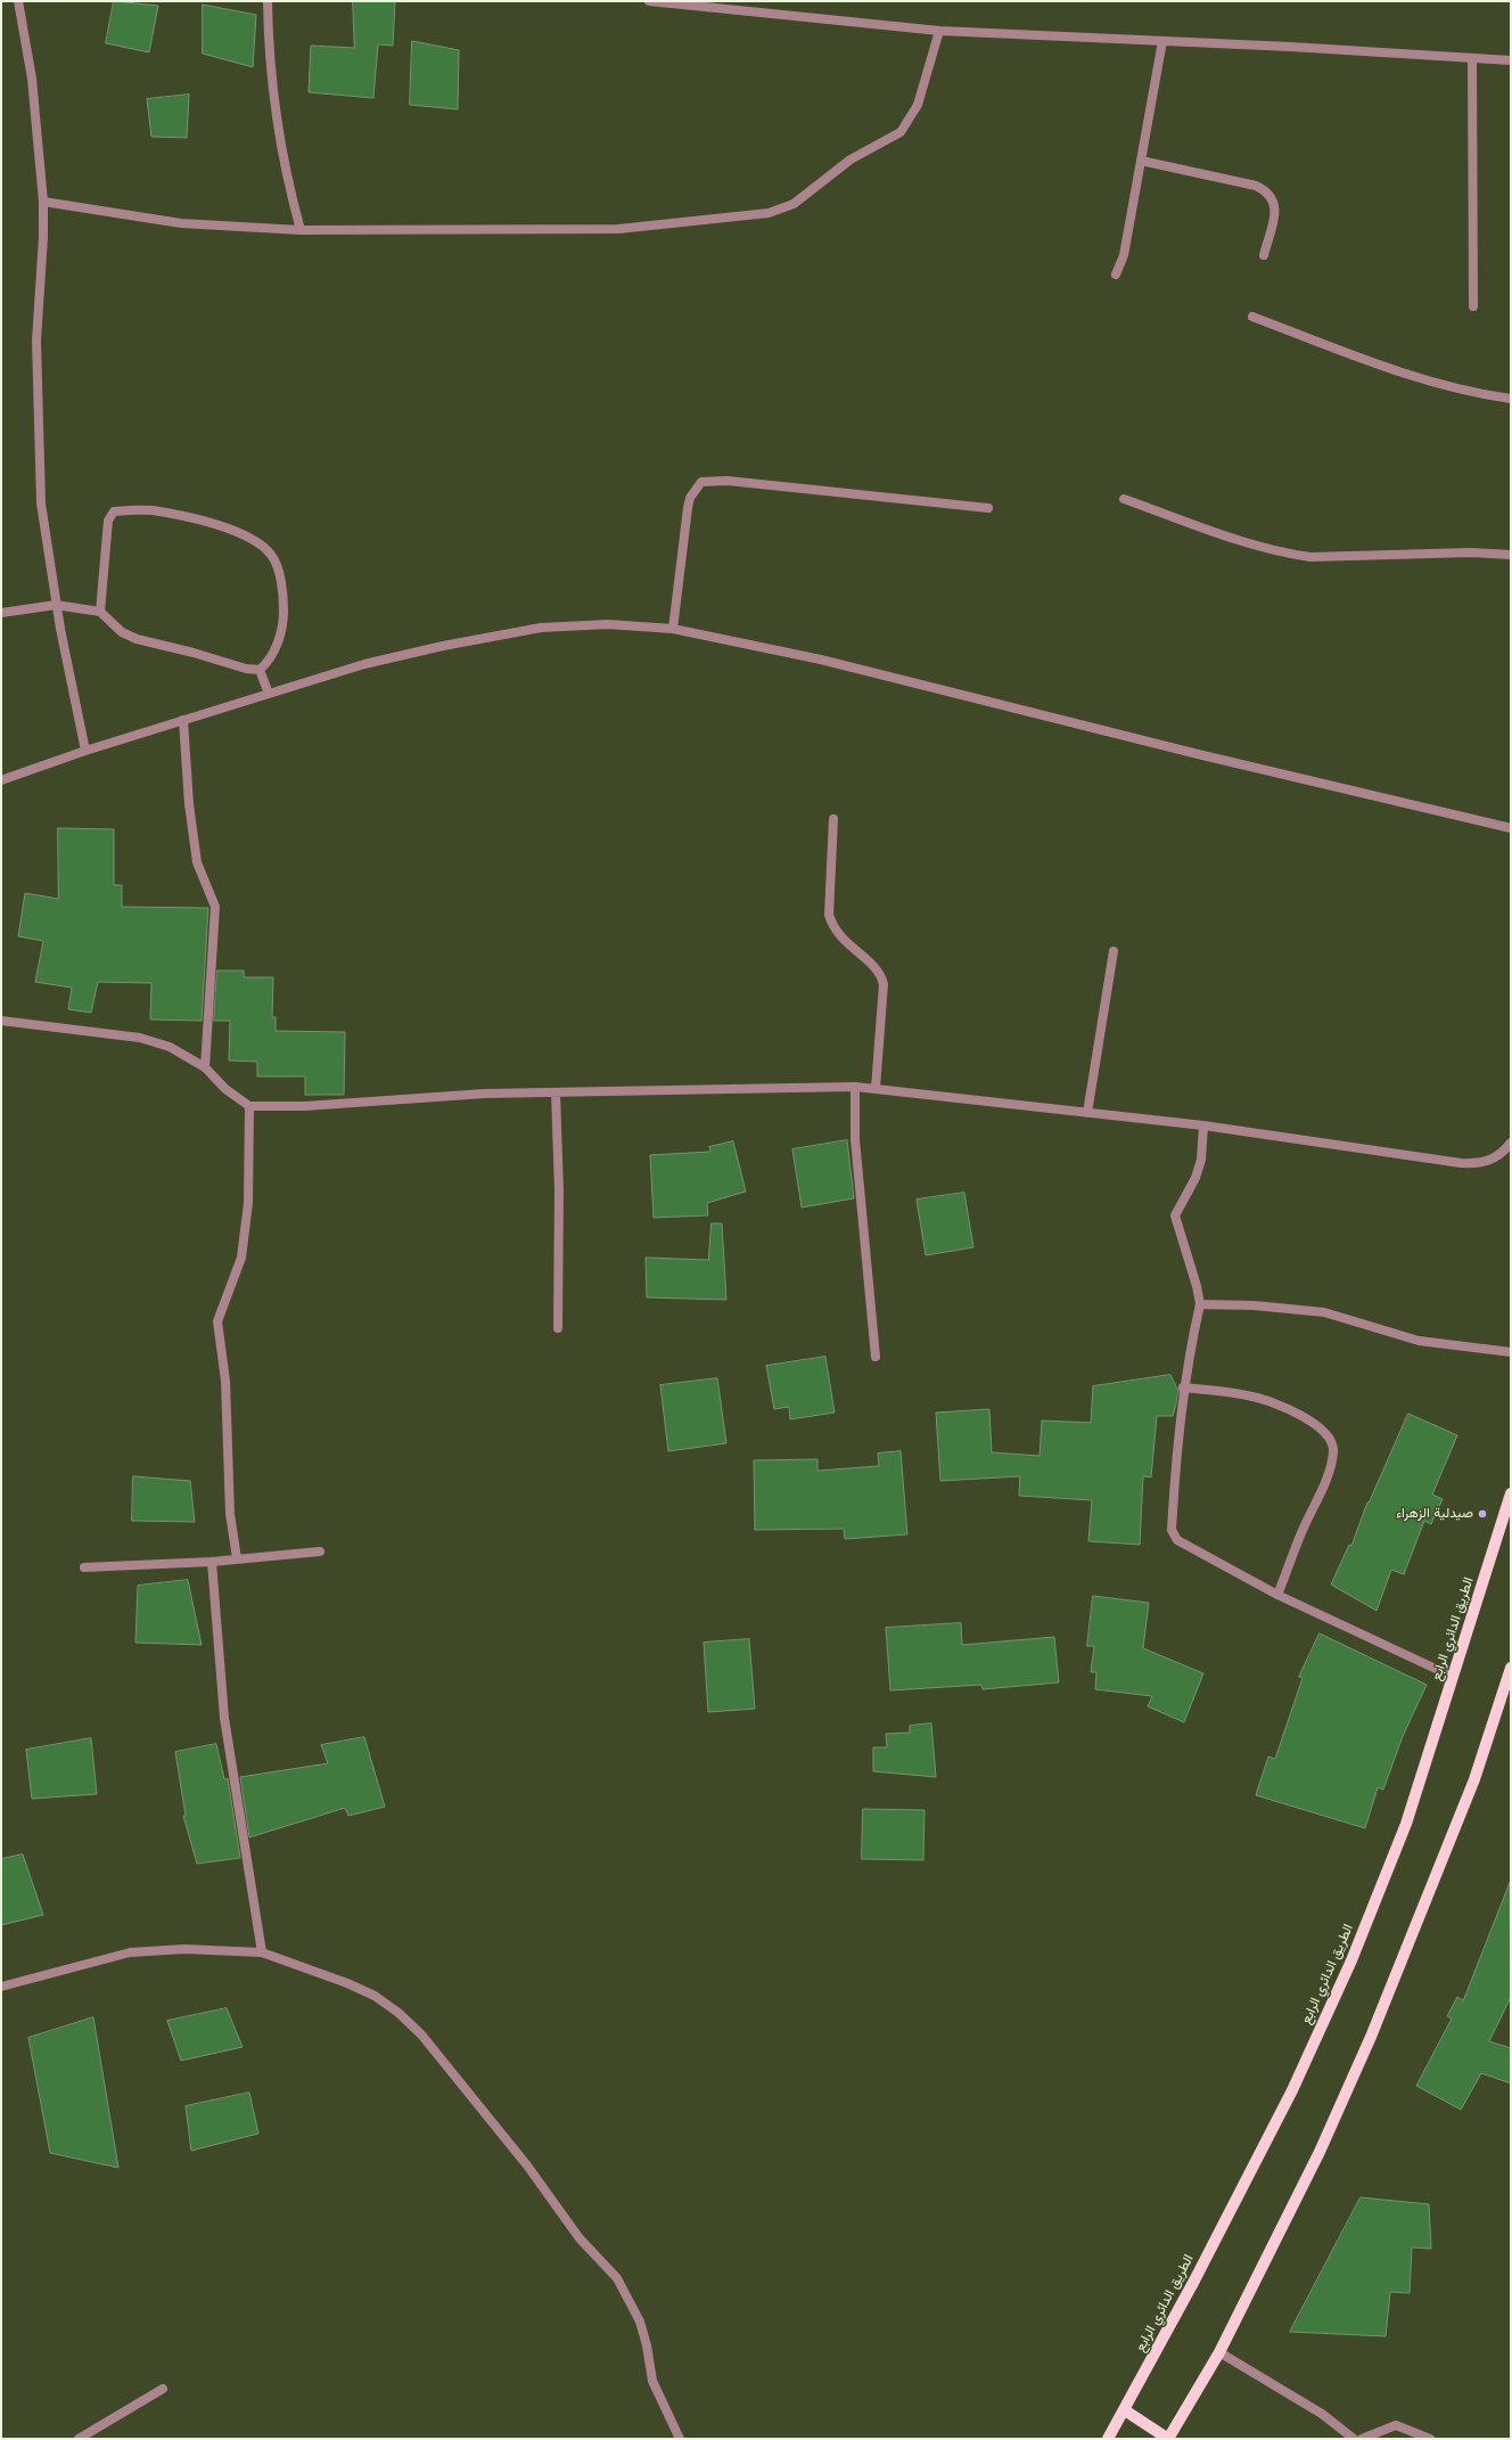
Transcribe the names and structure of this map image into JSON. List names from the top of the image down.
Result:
{
  "streets": {
    "main road": ["الطريق الدائري الرابع"]
  },
  "places": ["صيدلية الزهراء"]
}
